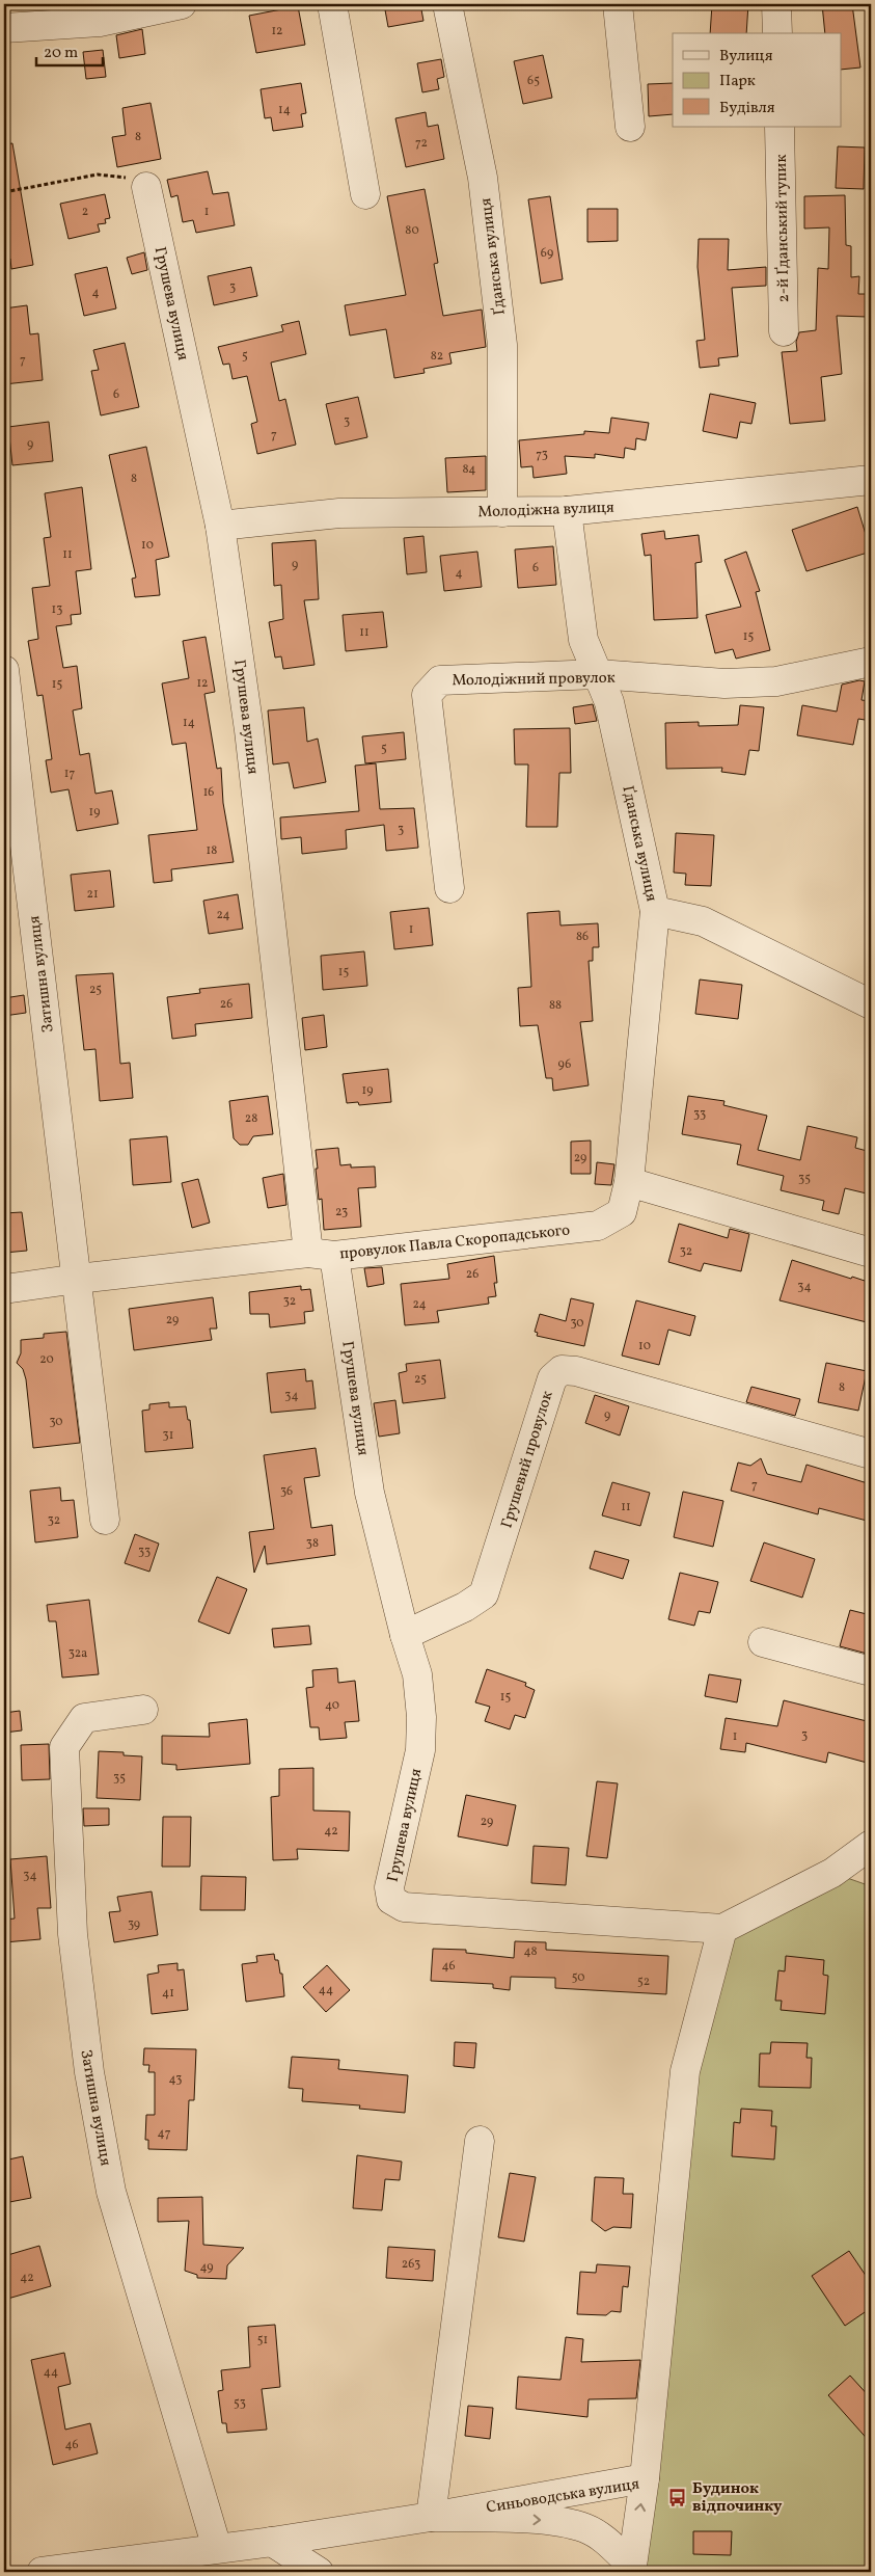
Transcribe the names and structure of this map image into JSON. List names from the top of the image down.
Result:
{
  "streets": {
    "street": [
      "2-й Ґданський тупик",
      "Ґданська вулиця",
      "Грушева вулиця",
      "Молодіжна вулиця",
      "Молодіжний провулок",
      "Затишна вулиця",
      "провулок Павла Скоропадського",
      "Грушевий провулок",
      "Синьоводська вулиця"
    ]
  },
  "crossings": [
    ["Ґданська вулиця", "Молодіжна вулиця"],
    ["Ґданська вулиця", "Молодіжний провулок"],
    ["Ґданська вулиця", "провулок Павла Скоропадського"],
    ["Грушева вулиця", "Молодіжна вулиця"],
    ["Грушева вулиця", "провулок Павла Скоропадського"],
    ["Грушева вулиця", "Грушевий провулок"],
    ["Затишна вулиця", "провулок Павла Скоропадського"],
    ["Затишна вулиця", "Синьоводська вулиця"]
  ],
  "places": {
    "bus stop": ["Будинок відпочинку"]
  },
  "house_numbers": [
    "12",
    "65",
    "14",
    "8",
    "72",
    "2",
    "1",
    "80",
    "69",
    "3",
    "4",
    "5",
    "82",
    "7",
    "6",
    "3",
    "7",
    "9",
    "73",
    "84",
    "8",
    "10",
    "11",
    "9",
    "6",
    "4",
    "13",
    "11",
    "15",
    "12",
    "15",
    "14",
    "5",
    "17",
    "16",
    "19",
    "3",
    "18",
    "21",
    "24",
    "1",
    "86",
    "15",
    "25",
    "26",
    "88",
    "96",
    "19",
    "33",
    "28",
    "29",
    "35",
    "23",
    "32",
    "26",
    "34",
    "32",
    "24",
    "29",
    "30",
    "10",
    "20",
    "25",
    "8",
    "34",
    "9",
    "30",
    "31",
    "7",
    "36",
    "11",
    "32",
    "38",
    "33",
    "32а",
    "15",
    "40",
    "3",
    "1",
    "35",
    "29",
    "42",
    "34",
    "39",
    "48",
    "46",
    "50",
    "52",
    "44",
    "41",
    "43",
    "47",
    "263",
    "49",
    "42",
    "51",
    "44",
    "53",
    "46"
  ],
  "legend": ["Вулиця", "Парк", "Будівля"],
  "scale_bar": "20 m"
}
